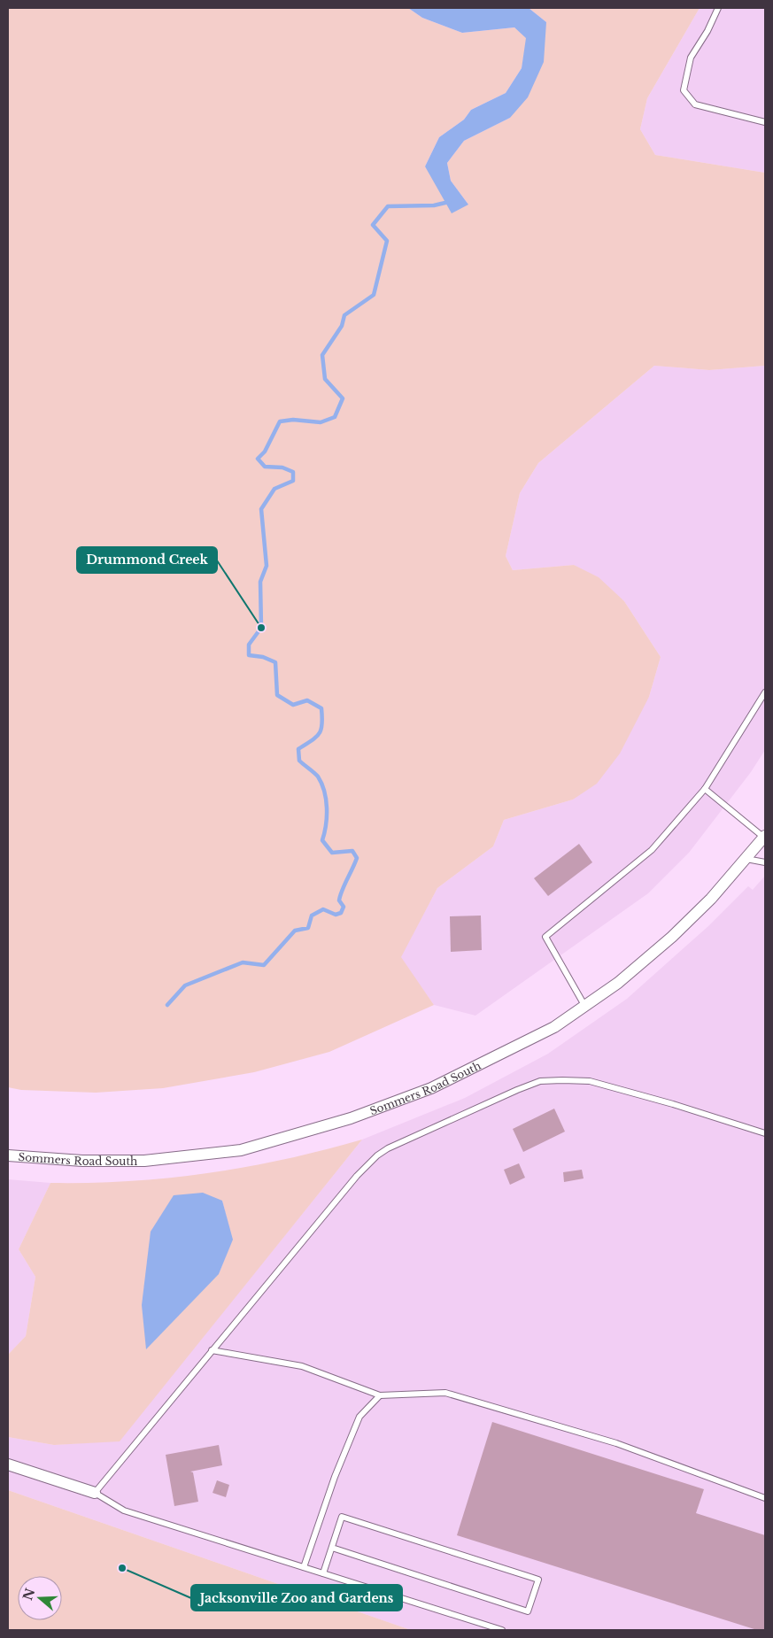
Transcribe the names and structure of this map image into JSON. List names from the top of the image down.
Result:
{
  "streets": {
    "street": ["Sommers Road South"]
  },
  "places": ["Drummond Creek", "Jacksonville Zoo and Gardens"],
  "north": "left"
}
